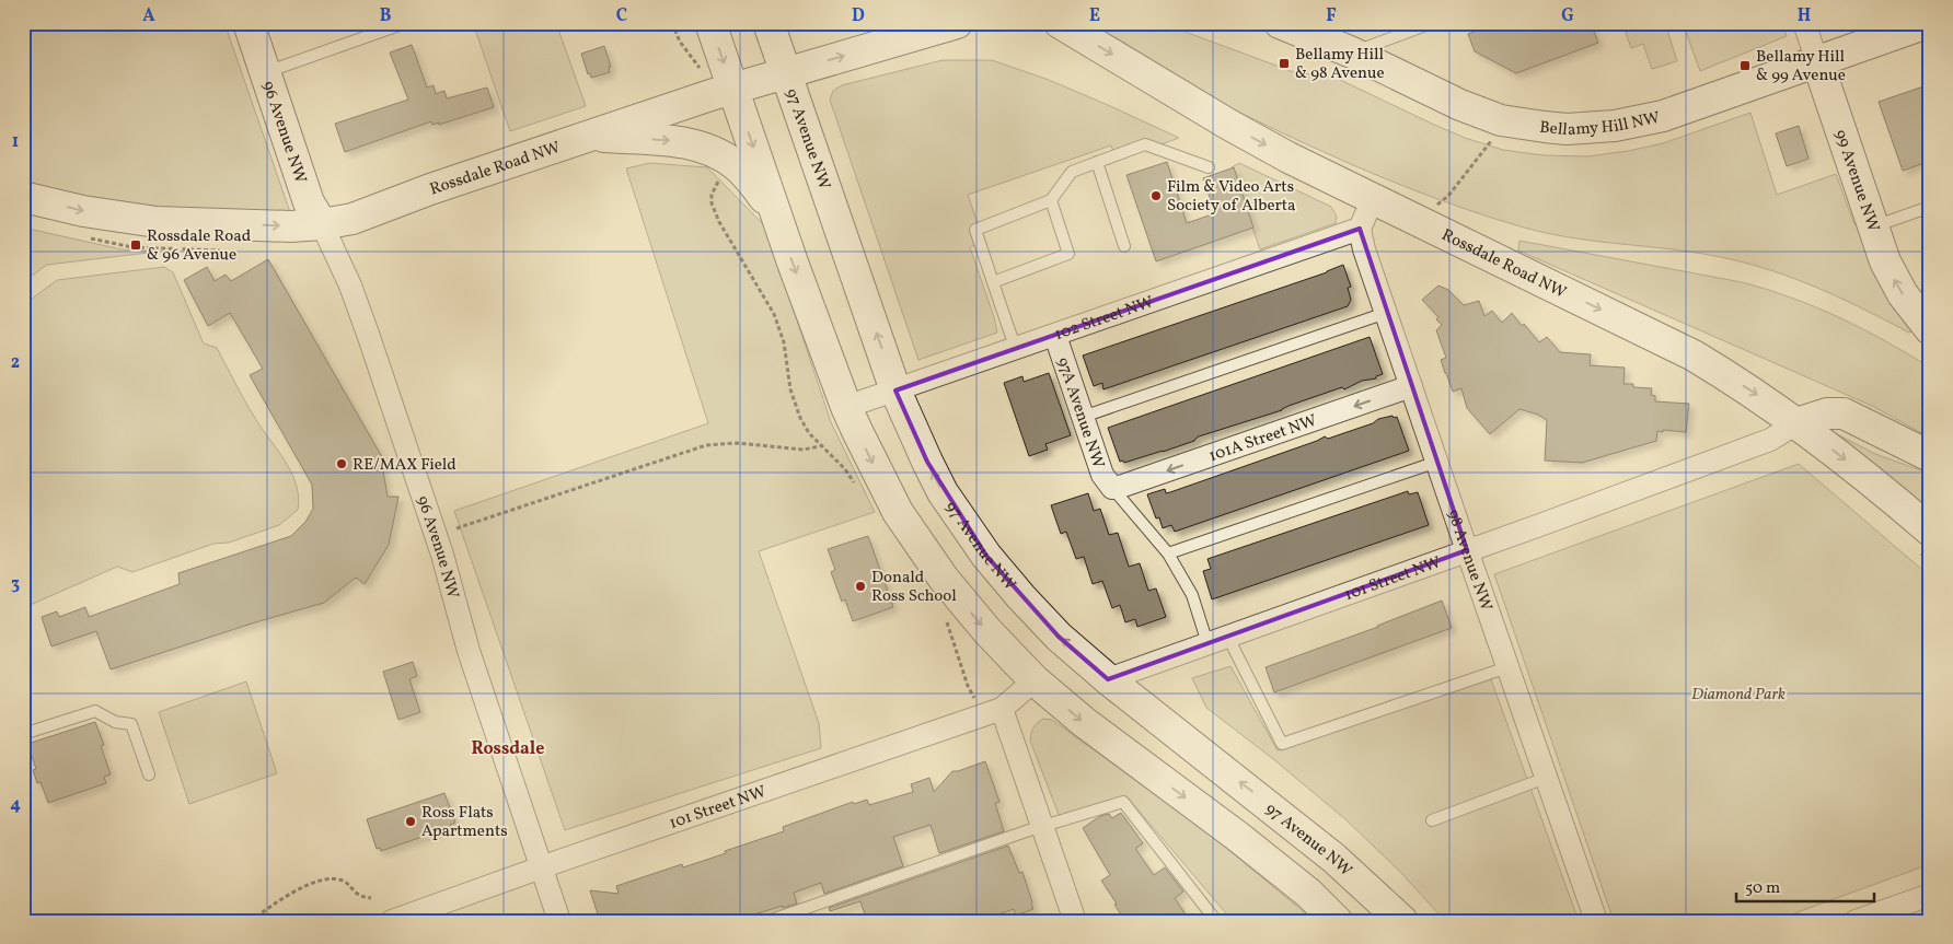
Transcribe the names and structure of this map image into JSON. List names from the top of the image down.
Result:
{
  "streets": {
    "main road": [
      "Bellamy Hill NW",
      "96 Avenue NW",
      "97 Avenue NW",
      "Rossdale Road NW",
      "99 Avenue NW"
    ],
    "street": [
      "102 Street NW",
      "97A Avenue NW",
      "101A Street NW",
      "98 Avenue NW",
      "101 Street NW"
    ]
  },
  "crossings": [
    ["Bellamy Hill NW", "99 Avenue NW"],
    ["96 Avenue NW", "Rossdale Road NW"],
    ["96 Avenue NW", "101 Street NW"],
    ["97 Avenue NW", "Rossdale Road NW"],
    ["97 Avenue NW", "102 Street NW"],
    ["97 Avenue NW", "101 Street NW"],
    ["Rossdale Road NW", "101 Street NW"],
    ["102 Street NW", "97A Avenue NW"],
    ["102 Street NW", "98 Avenue NW"],
    ["97A Avenue NW", "101A Street NW"],
    ["101A Street NW", "98 Avenue NW"],
    ["98 Avenue NW", "101 Street NW"]
  ],
  "one_way": ["Rossdale Road NW", "99 Avenue NW", "101A Street NW"],
  "districts": ["Rossdale"],
  "parks": ["Diamond Park"],
  "places": {
    "transit": ["Bellamy Hill & 98 Avenue", "Bellamy Hill & 99 Avenue", "Rossdale Road & 96 Avenue"],
    "other": [
      "Film & Video Arts Society of Alberta",
      "RE/MAX Field",
      "Donald Ross School",
      "Ross Flats Apartments"
    ]
  },
  "scale_bar": "50 m",
  "grid": {
    "columns": [
      "A",
      "B",
      "C",
      "D",
      "E",
      "F",
      "G",
      "H"
    ],
    "rows": [
      "1",
      "2",
      "3",
      "4"
    ]
  }
}
